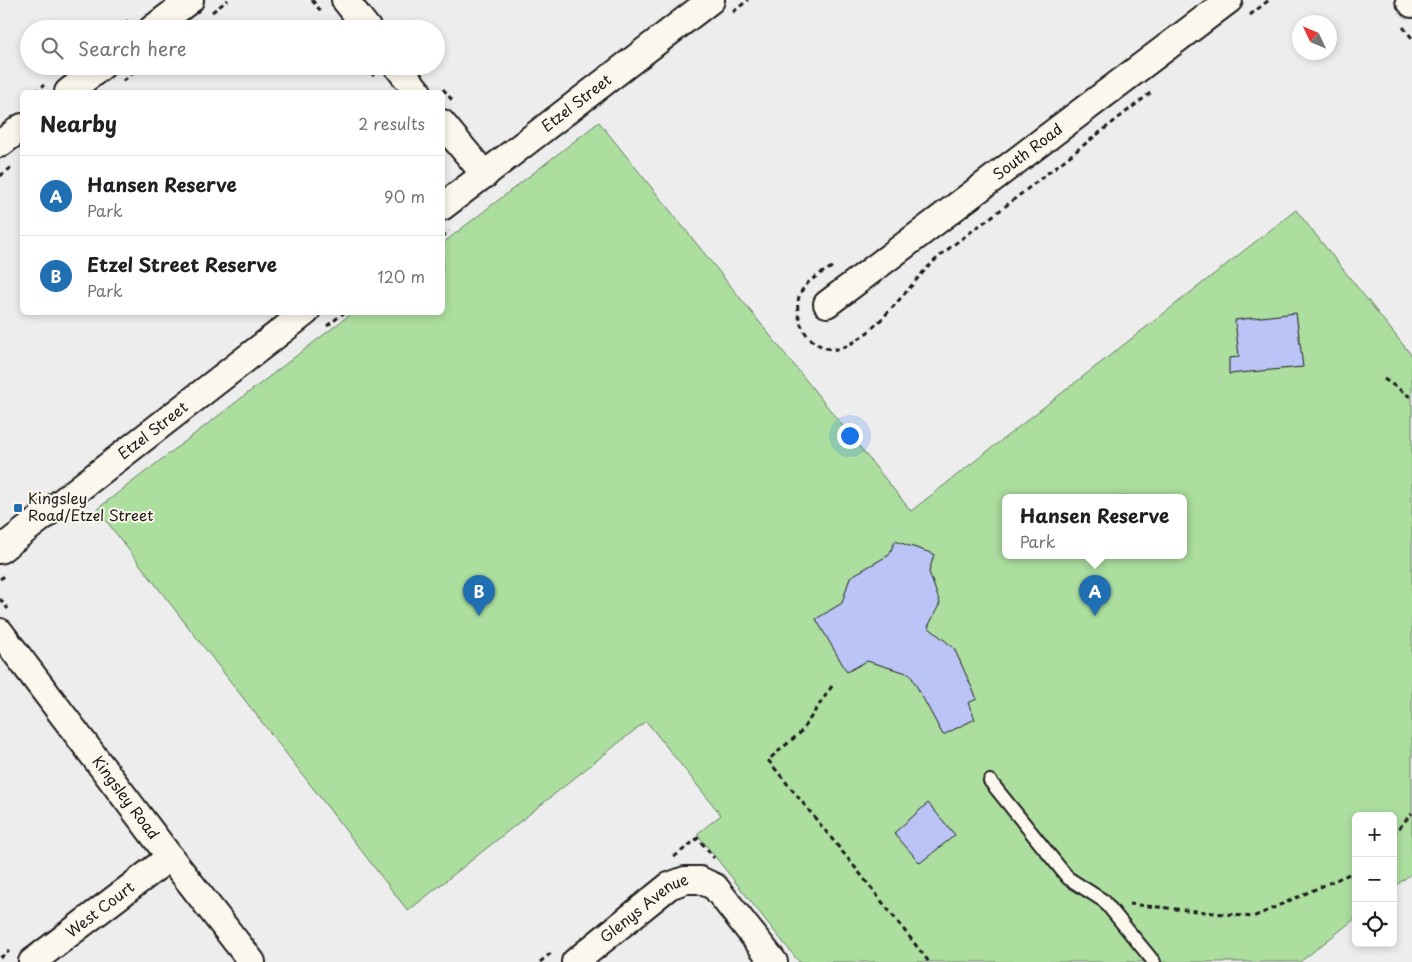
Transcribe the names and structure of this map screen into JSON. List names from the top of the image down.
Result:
{
  "streets": {
    "street": [
      "Etzel Street",
      "South Road",
      "Kingsley Road",
      "West Court",
      "Glenys Avenue"
    ]
  },
  "crossings": [
    ["Kingsley Road", "West Court"]
  ],
  "places": {
    "transit": ["Kingsley Road/Etzel Street"]
  },
  "north": "top left",
  "page": {
    "search": "Search here",
    "heading": ["Nearby", "2 results"],
    "list": [
      {
        "mark": "A",
        "name": "Hansen Reserve",
        "note": "Park",
        "value": "90 m"
      },
      {
        "mark": "B",
        "name": "Etzel Street Reserve",
        "note": "Park",
        "value": "120 m"
      }
    ],
    "popup": ["Hansen Reserve", "Park"],
    "pins": ["A", "B"],
    "map_buttons": ["+", "−"]
  }
}
